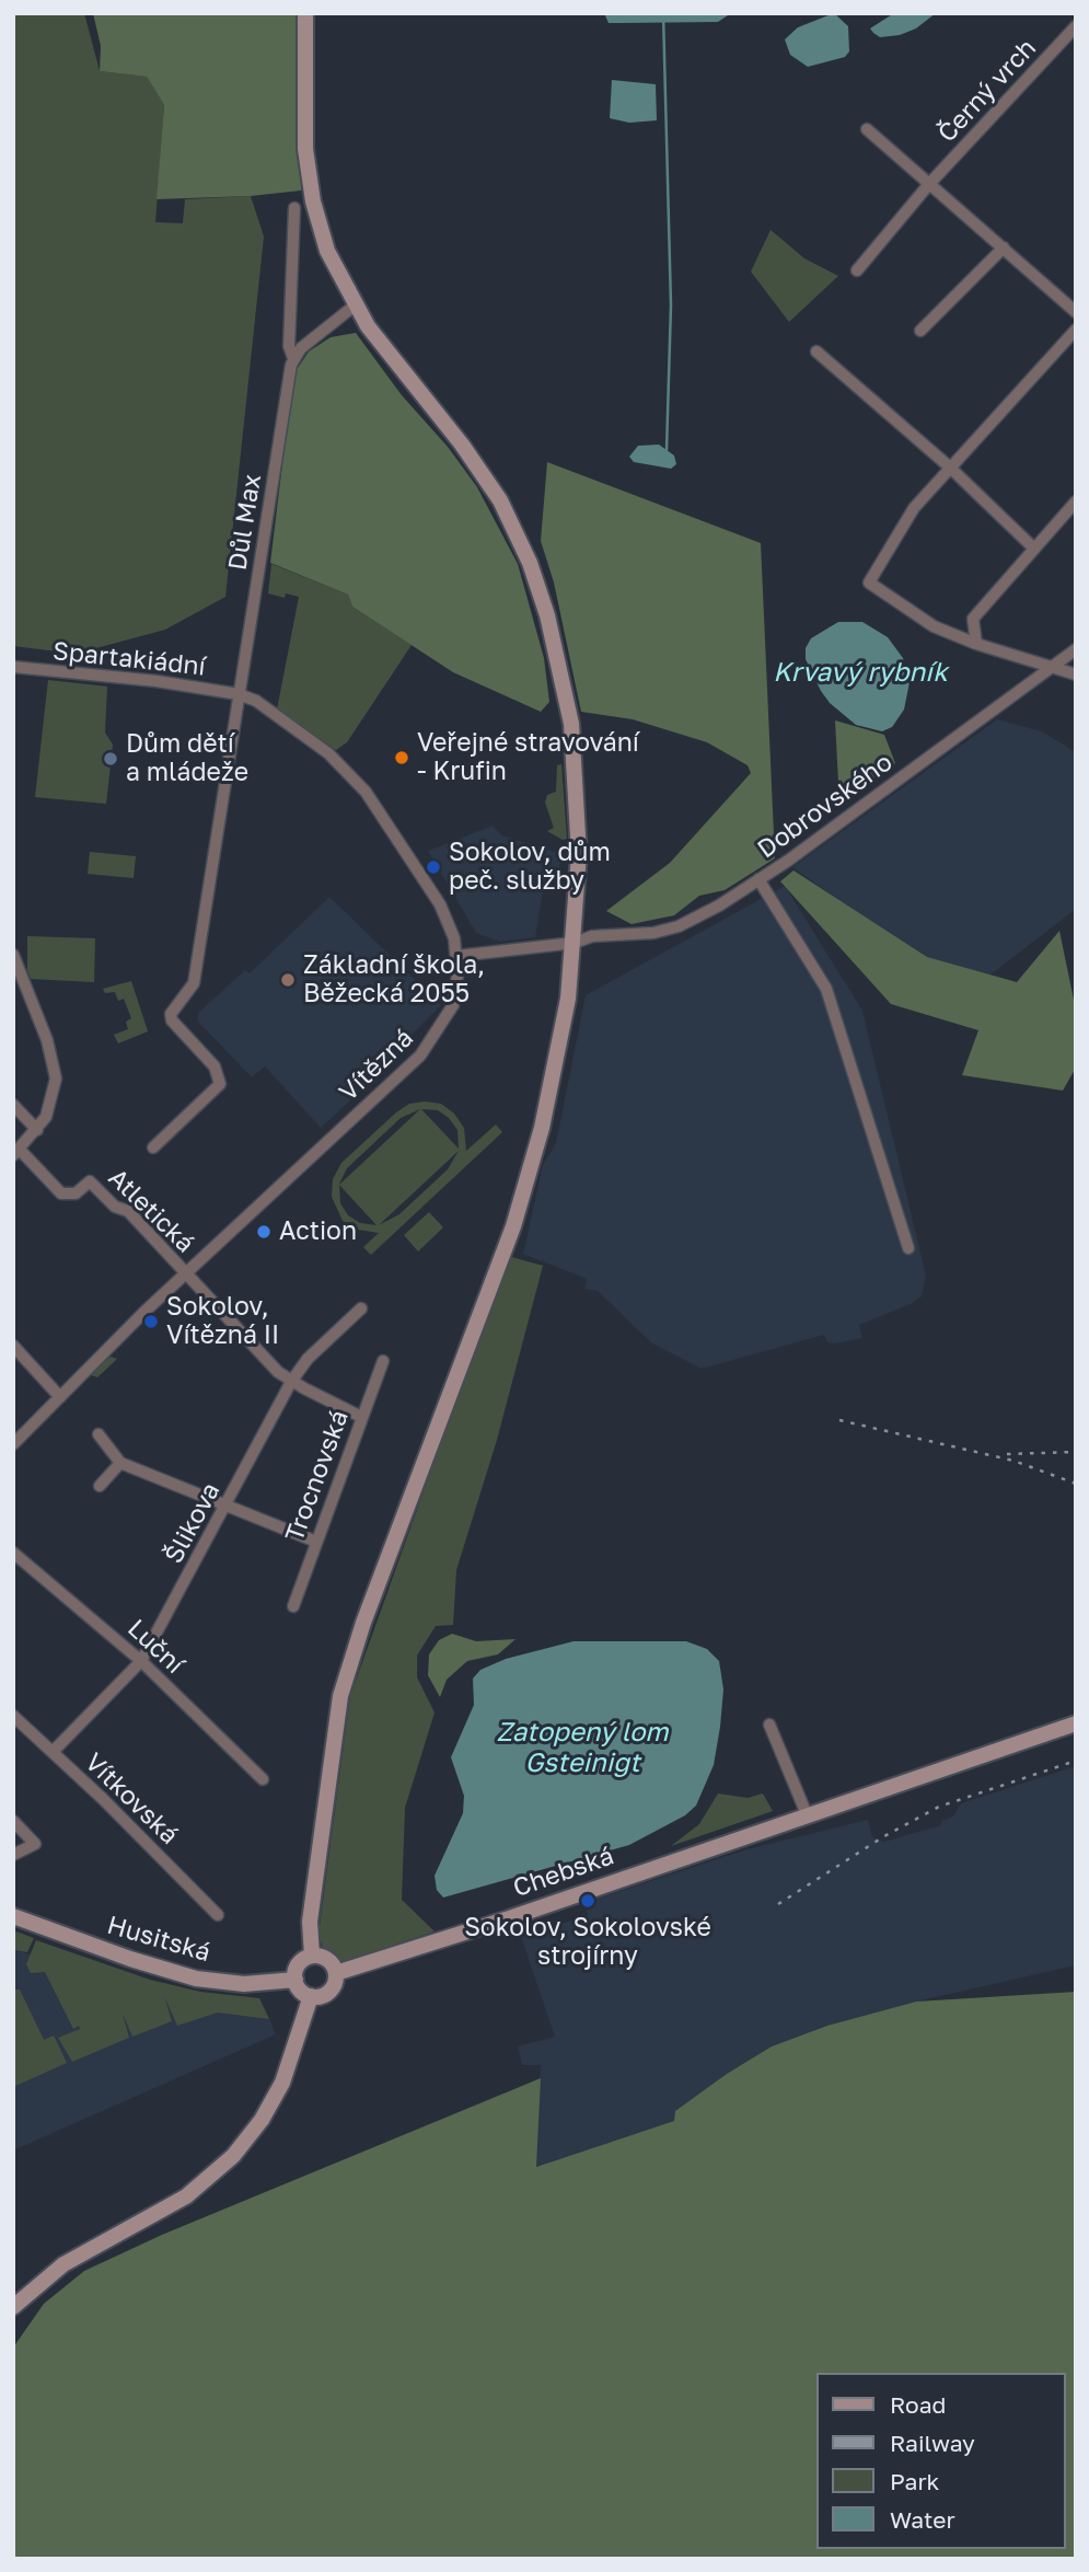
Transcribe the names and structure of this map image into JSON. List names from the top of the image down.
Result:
{
  "streets": {
    "main road": ["Chebská", "Husitská"],
    "street": [
      "Černý vrch",
      "Důl Max",
      "Spartakiádní",
      "Dobrovského",
      "Vítězná",
      "Atletická",
      "Trocnovská",
      "Šlikova",
      "Luční",
      "Vítkovská"
    ]
  },
  "crossings": [
    ["Důl Max", "Spartakiádní"],
    ["Důl Max", "Vítězná"],
    ["Spartakiádní", "Vítězná"],
    ["Dobrovského", "Vítězná"],
    ["Vítězná", "Atletická"],
    ["Šlikova", "Luční"],
    ["Šlikova", "Vítkovská"],
    ["Chebská", "Husitská"]
  ],
  "water": ["Krvavý rybník", "Zatopený lom Gsteinigt"],
  "places": [
    "Veřejné stravování - Krufin",
    "Dům dětí a mládeže",
    "Sokolov, dům peč. služby",
    "Základní škola, Běžecká 2055",
    "Action",
    "Sokolov, Vítězná II",
    "Sokolov, Sokolovské strojírny"
  ],
  "legend": [
    "Road",
    "Railway",
    "Park",
    "Water"
  ]
}
